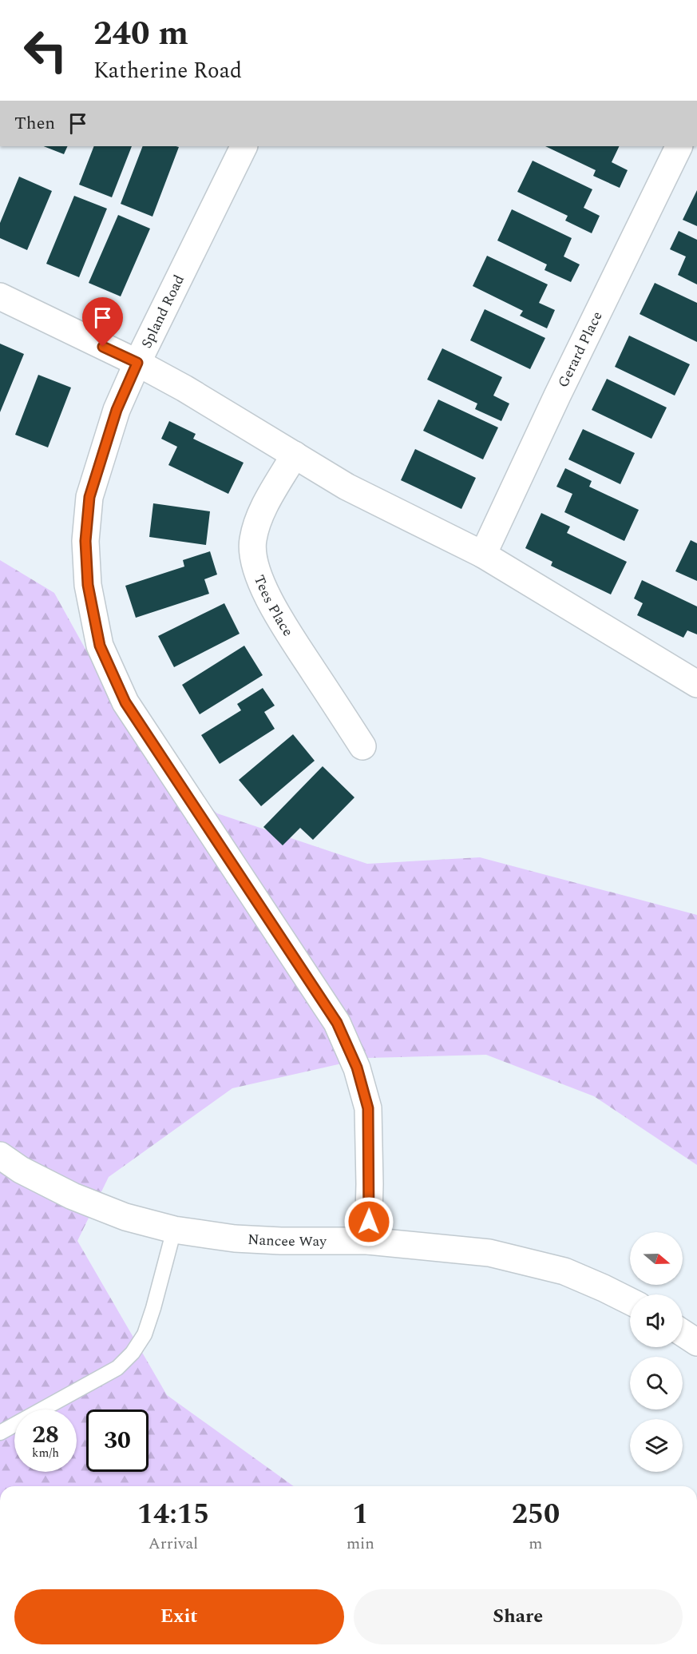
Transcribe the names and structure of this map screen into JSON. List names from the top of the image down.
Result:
{
  "streets": {
    "street": [
      "Spland Road",
      "Gerard Place",
      "Tees Place",
      "Nancee Way"
    ]
  },
  "crossings": [
    ["Spland Road", "Nancee Way"]
  ],
  "north": "right",
  "page": {
    "turn": ["240 m", "Katherine Road"],
    "then": "Then",
    "speed": "28 km/h",
    "limit": "30",
    "eta": [
      "14:15",
      "Arrival",
      "1",
      "min",
      "250",
      "m"
    ],
    "buttons": ["Exit", "Share"]
  }
}
